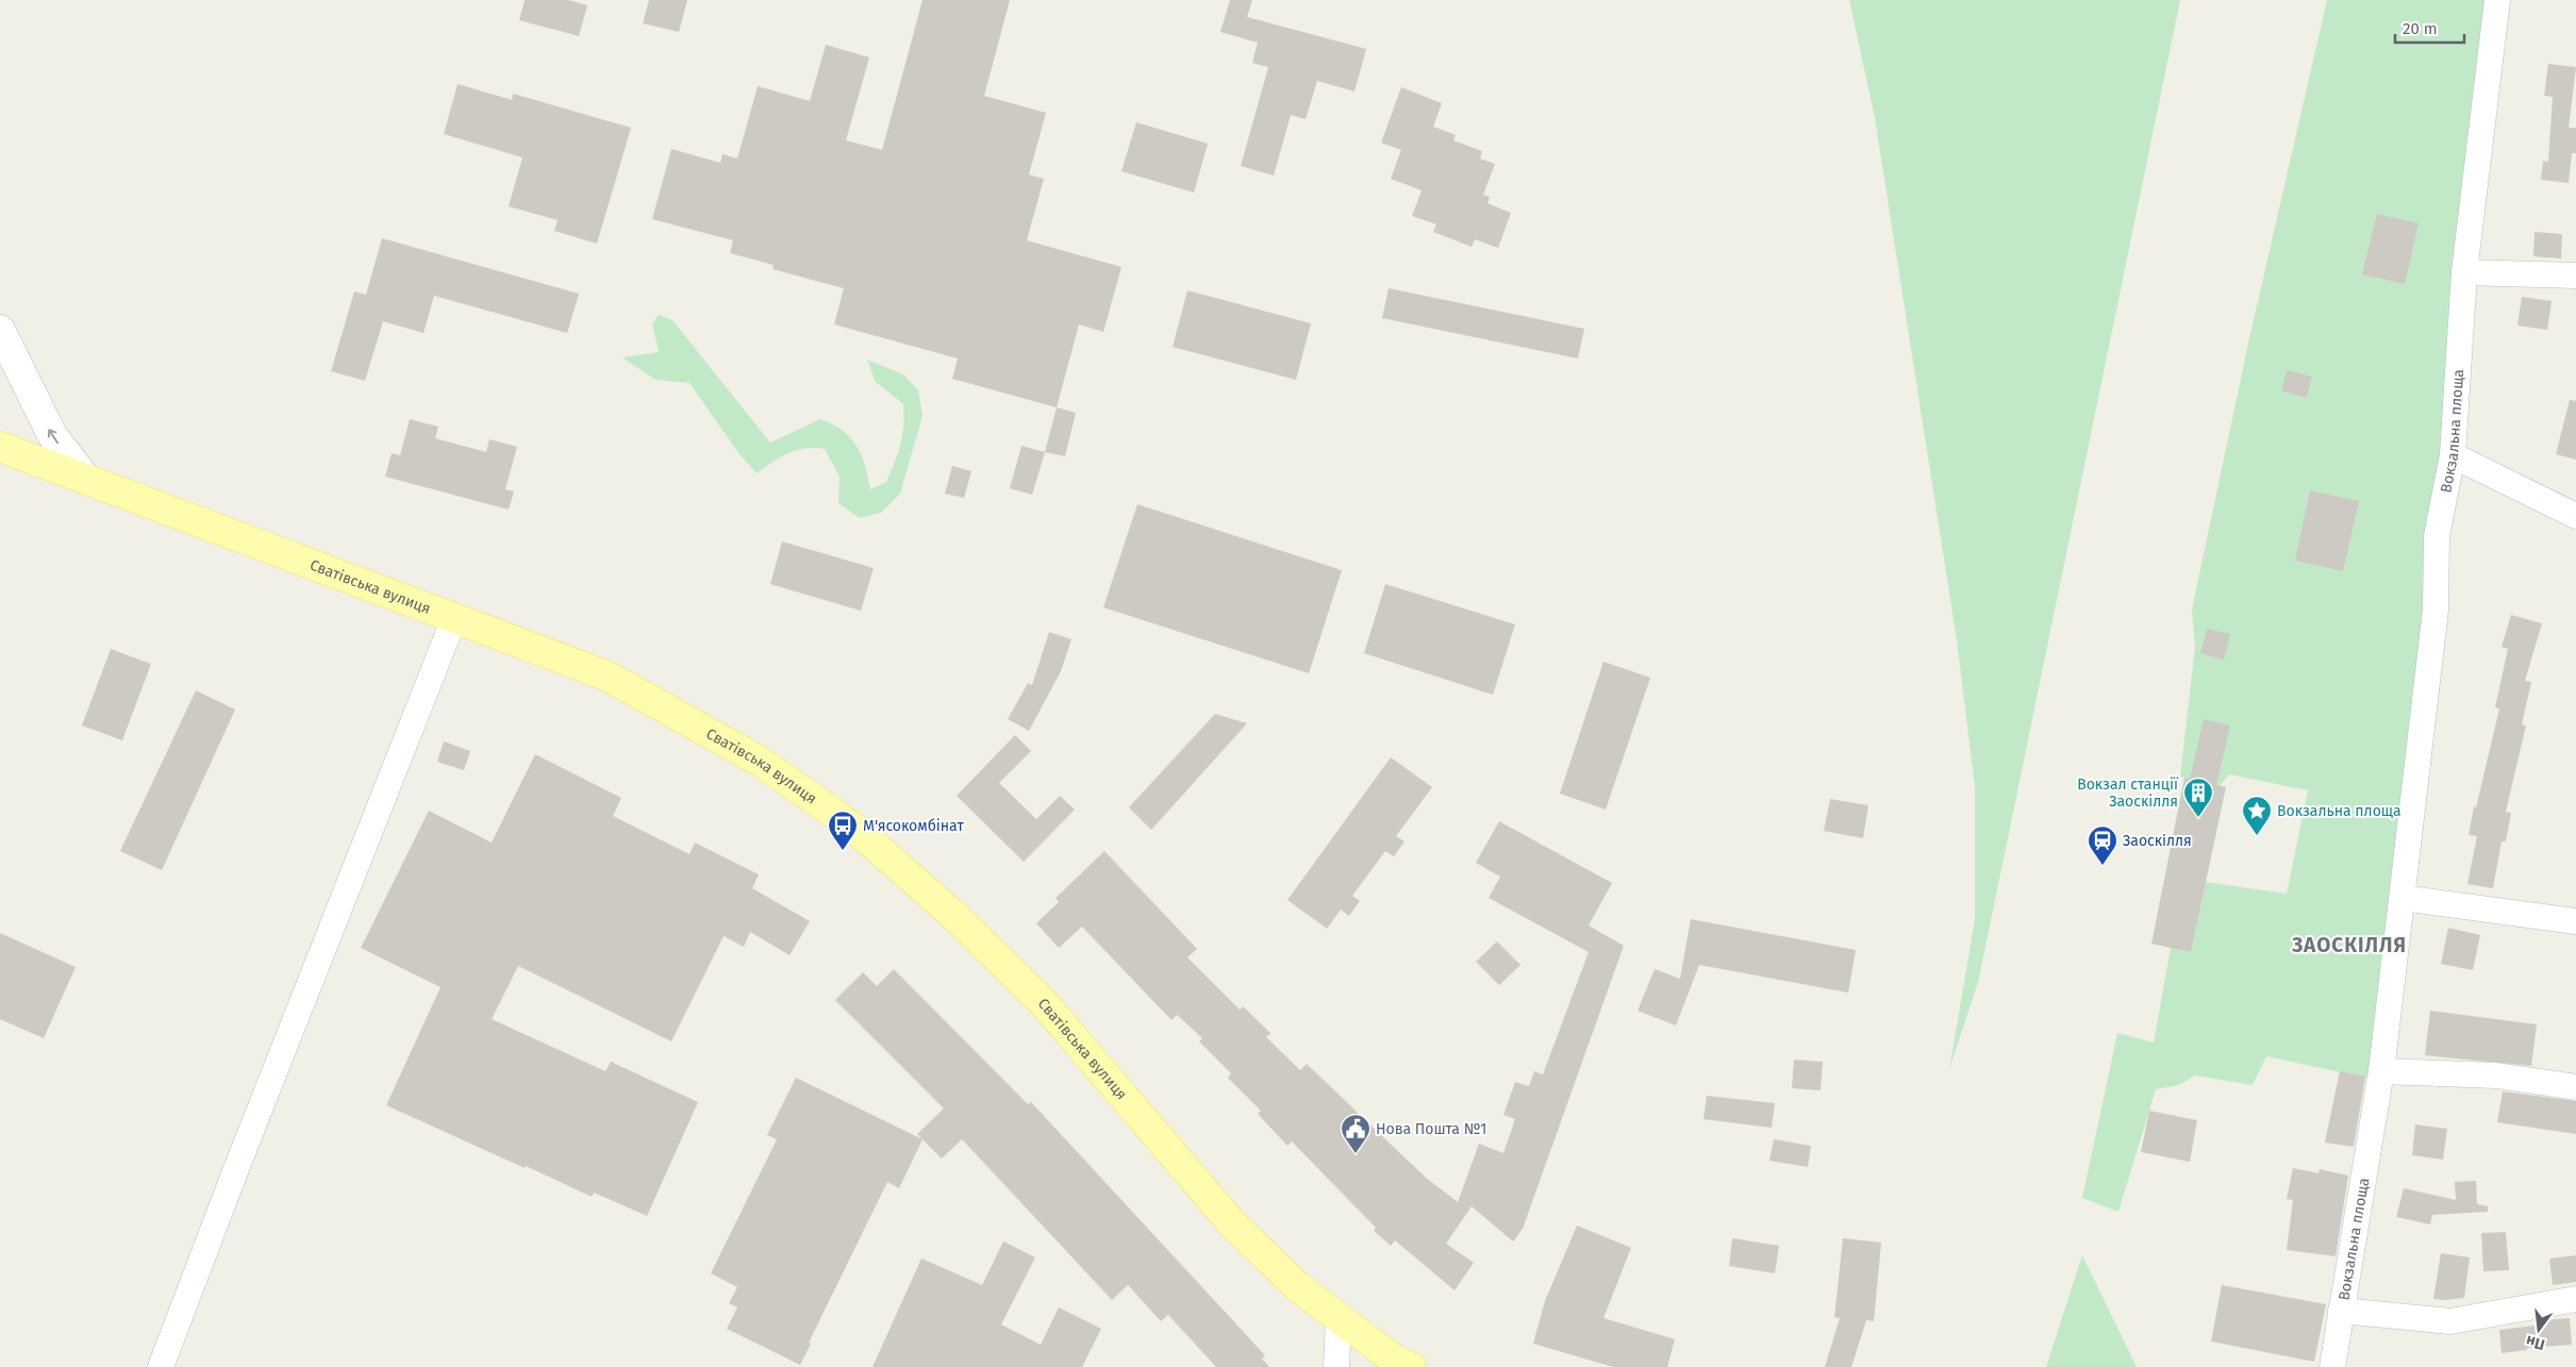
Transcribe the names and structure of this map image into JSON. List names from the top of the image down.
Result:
{
  "streets": {
    "main road": ["Сватівська вулиця"],
    "street": ["Вокзальна площа"]
  },
  "districts": ["ЗАОСКIЛЛЯ"],
  "places": {
    "building": ["Вокзал станції Заоскілля"],
    "place": ["Вокзальна площа"],
    "bus stop": ["М'ясокомбінат"],
    "station": ["Заоскiлля"],
    "public building": ["Нова Пошта №1"]
  },
  "scale_bar": "20 m",
  "north": "bottom"
}
